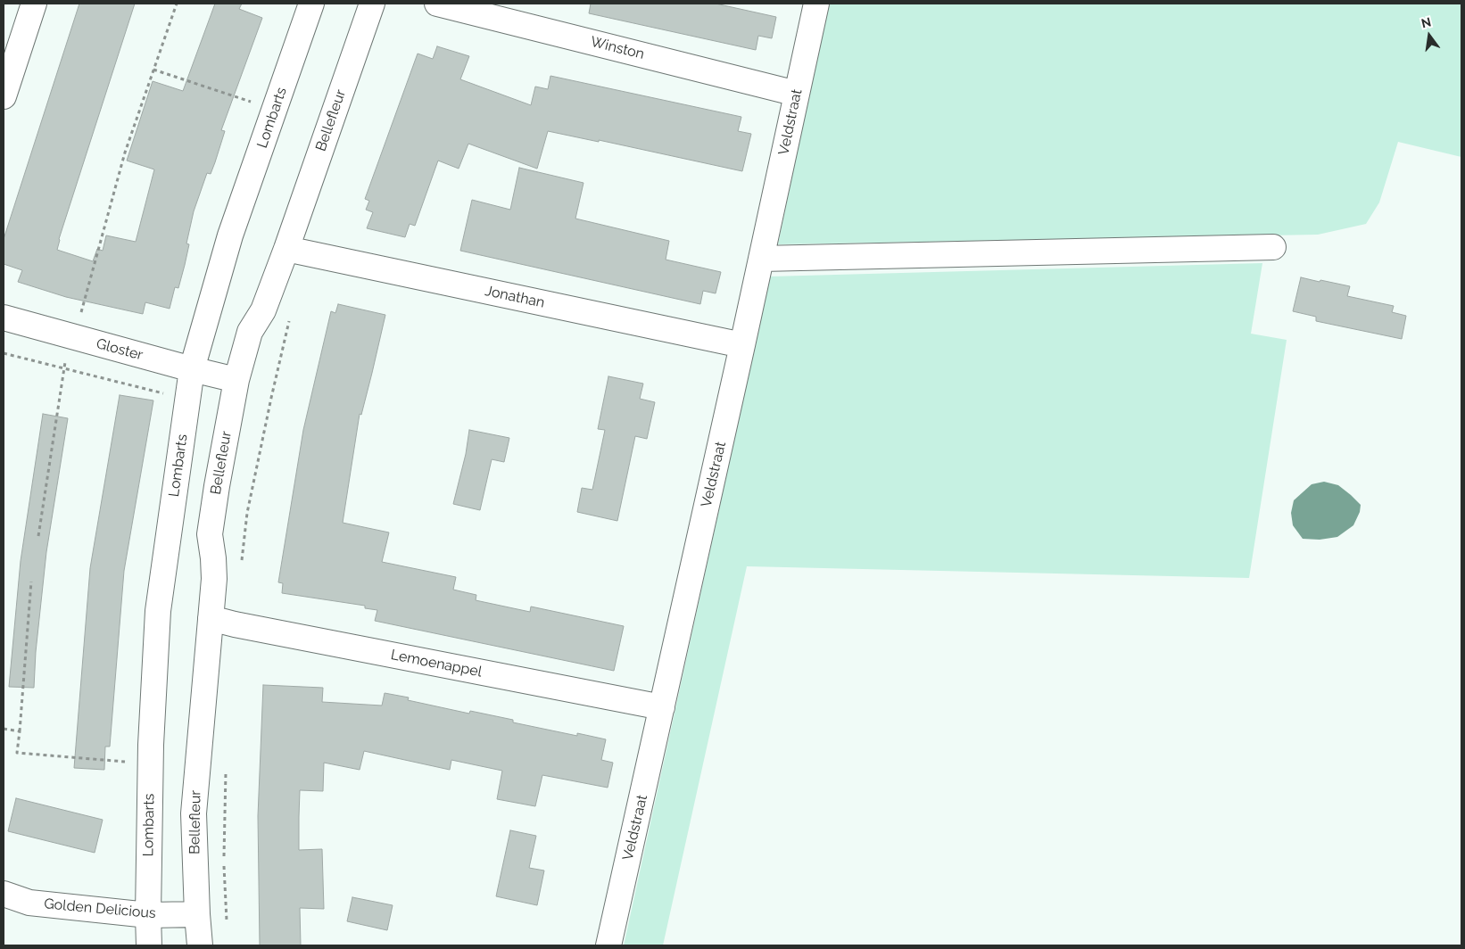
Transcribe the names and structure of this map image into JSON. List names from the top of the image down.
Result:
{
  "streets": {
    "street": [
      "Winston",
      "Lombarts",
      "Bellefleur",
      "Veldstraat",
      "Jonathan",
      "Gloster",
      "Lemoenappel",
      "Golden Delicious"
    ]
  },
  "crossings": [
    ["Winston", "Veldstraat"],
    ["Lombarts", "Gloster"],
    ["Lombarts", "Golden Delicious"],
    ["Bellefleur", "Jonathan"],
    ["Bellefleur", "Gloster"],
    ["Bellefleur", "Lemoenappel"],
    ["Bellefleur", "Golden Delicious"],
    ["Veldstraat", "Jonathan"],
    ["Veldstraat", "Lemoenappel"]
  ],
  "north": "top"
}
